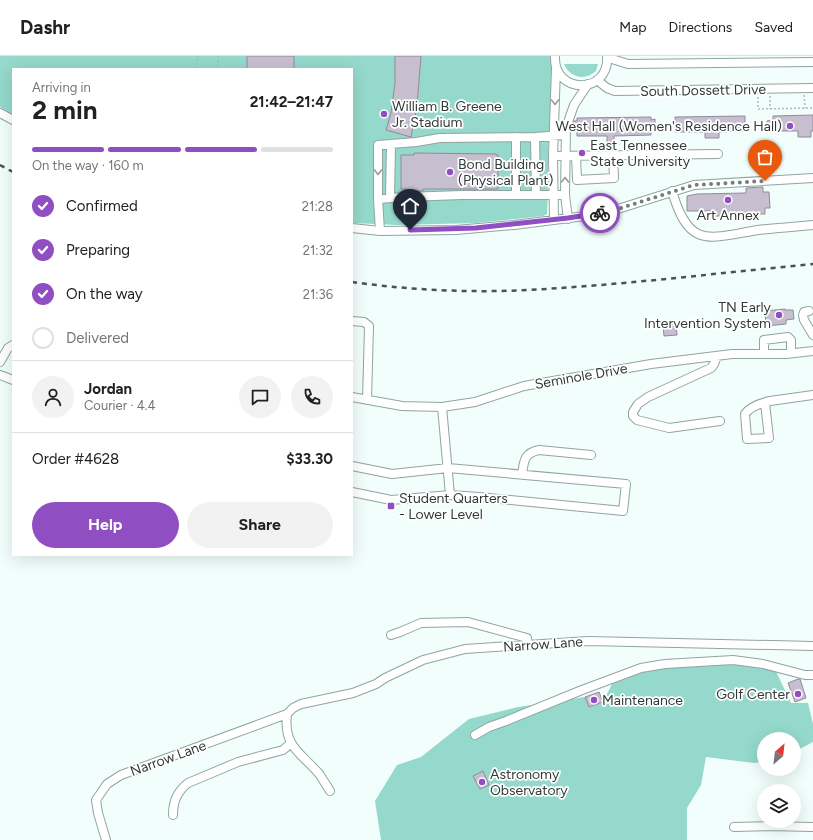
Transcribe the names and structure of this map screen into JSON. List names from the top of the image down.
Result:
{
  "streets": {
    "street": ["South Dossett Drive", "Seminole Drive", "Narrow Lane"]
  },
  "places": {
    "other": [
      "William B. Greene Jr. Stadium",
      "West Hall (Women's Residence Hall)",
      "East Tennessee State University",
      "Bond Building (Physical Plant)",
      "Art Annex",
      "TN Early Intervention System",
      "Golf Center",
      "Maintenance",
      "Astronomy Observatory"
    ],
    "transit": ["Student Quarters - Lower Level"]
  },
  "north": "top right",
  "page": {
    "header": "Dashr",
    "nav": ["Map", "Directions", "Saved"],
    "heading": ["2 min", "Arriving in", "21:42–21:47"],
    "panel": [
      "Jordan",
      "Courier · 4.4",
      "Order #4628",
      "$33.30"
    ],
    "bar": "On the way · 160 m",
    "list": [
      ["Confirmed", "21:28"],
      ["Preparing", "21:32"],
      ["On the way", "21:36"],
      "Delivered"
    ],
    "buttons": ["Help", "Share"]
  }
}
